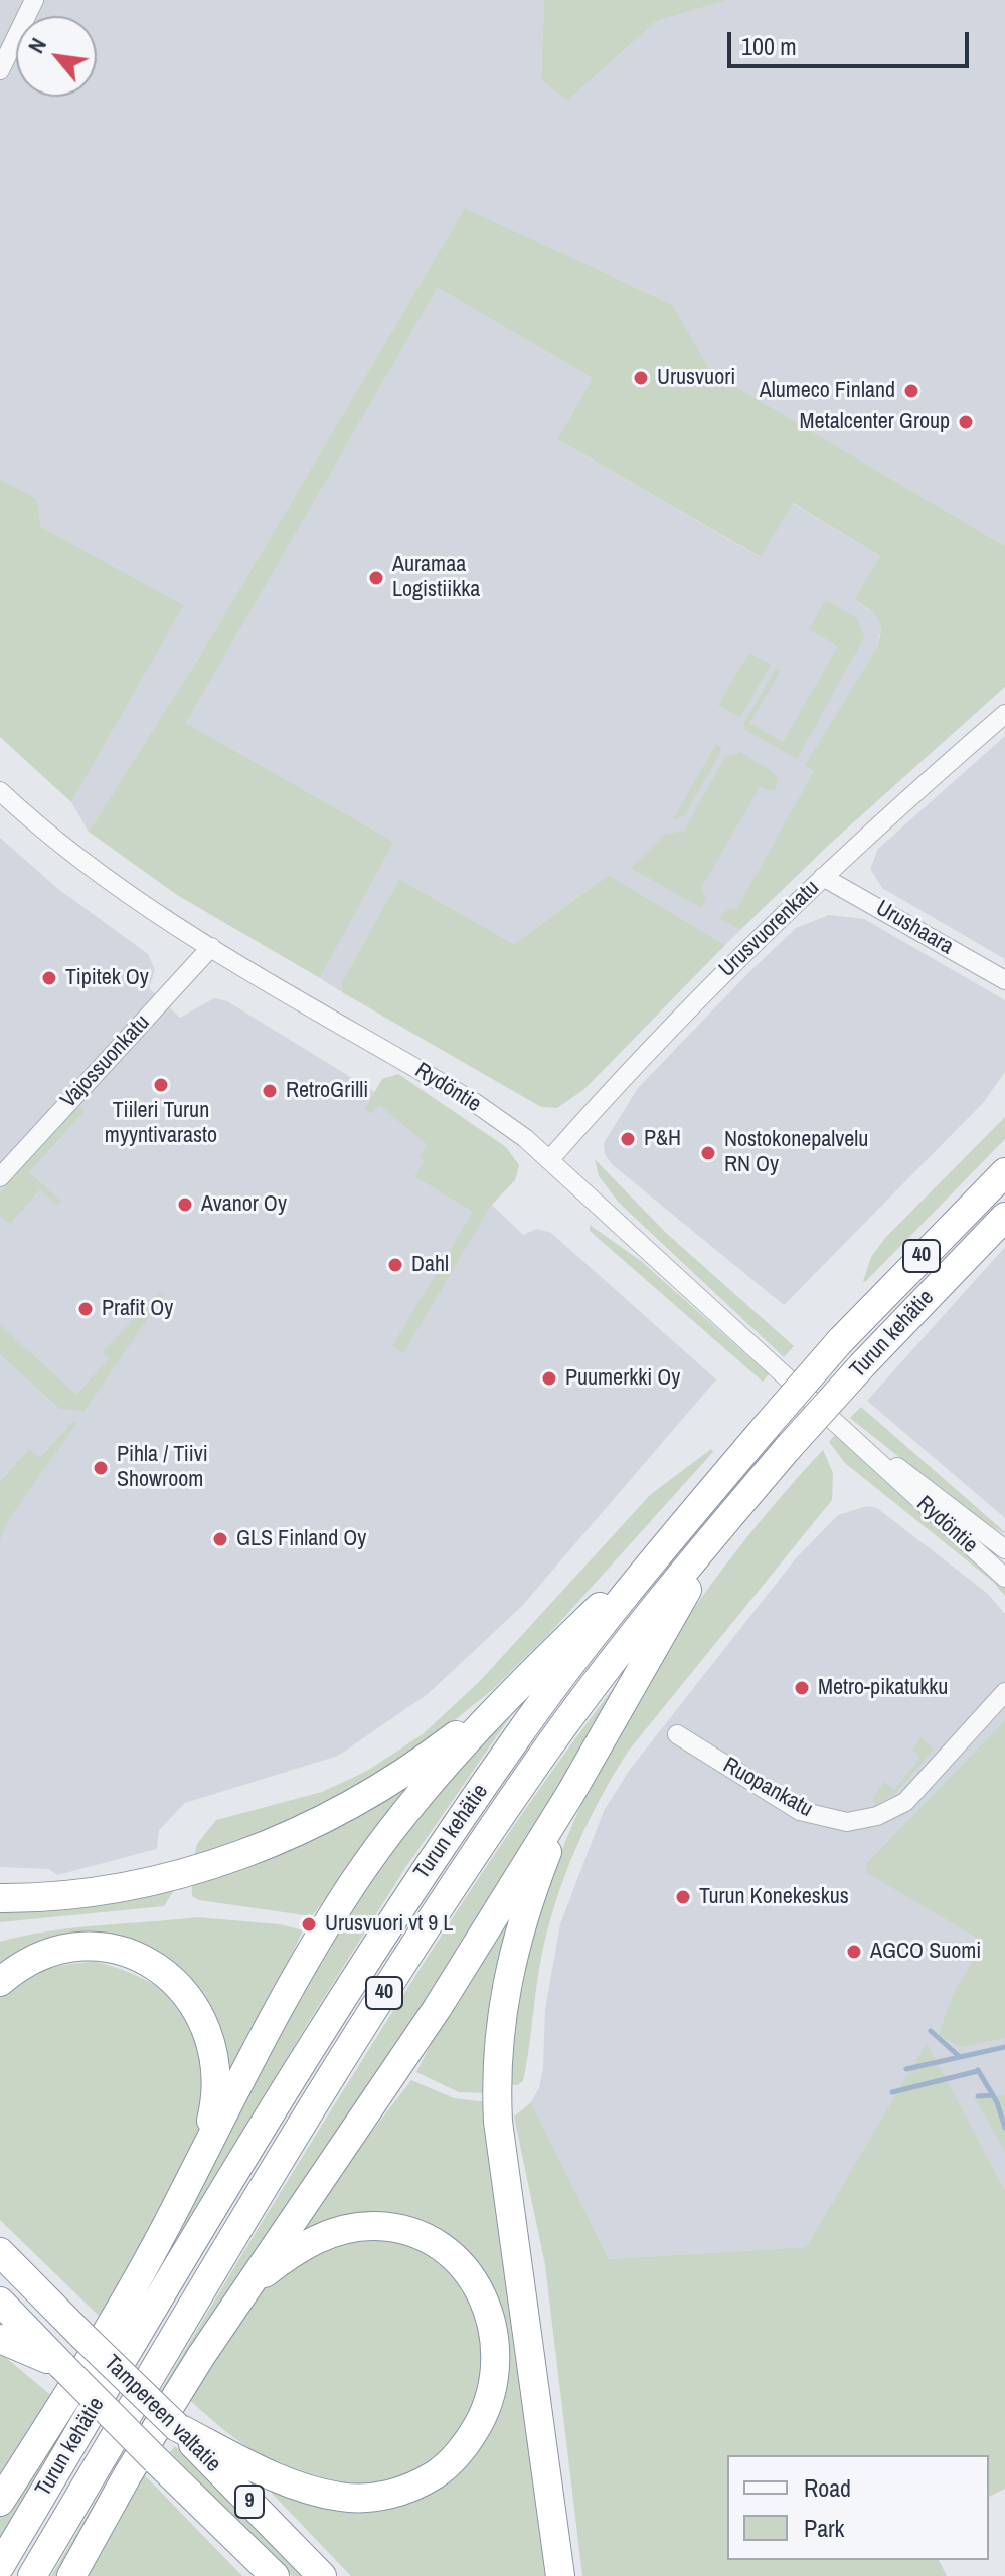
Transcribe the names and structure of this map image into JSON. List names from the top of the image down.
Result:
{
  "streets": {
    "highway": [
      "40",
      "Turun kehätie",
      "Tampereen valtatie",
      "9"
    ],
    "street": [
      "Urushaara",
      "Urusvuorenkatu",
      "Vajossuonkatu",
      "Rydöntie",
      "Ruopankatu"
    ]
  },
  "crossings": [
    ["Urushaara", "Urusvuorenkatu"],
    ["Urusvuorenkatu", "Rydöntie"],
    ["Vajossuonkatu", "Rydöntie"]
  ],
  "places": [
    "Urusvuori",
    "Alumeco Finland",
    "Metalcenter Group",
    "Auramaa Logistiikka",
    "Tipitek Oy",
    "Tiileri Turun myyntivarasto",
    "RetroGrilli",
    "P&H",
    "Nostokonepalvelu RN Oy",
    "Avanor Oy",
    "Dahl",
    "Prafit Oy",
    "Puumerkki Oy",
    "Pihla / Tiivi Showroom",
    "GLS Finland Oy",
    "Metro-pikatukku",
    "Turun Konekeskus",
    "Urusvuori vt 9 L",
    "AGCO Suomi"
  ],
  "legend": ["Road", "Park"],
  "scale_bar": "100 m",
  "north": "top left"
}
